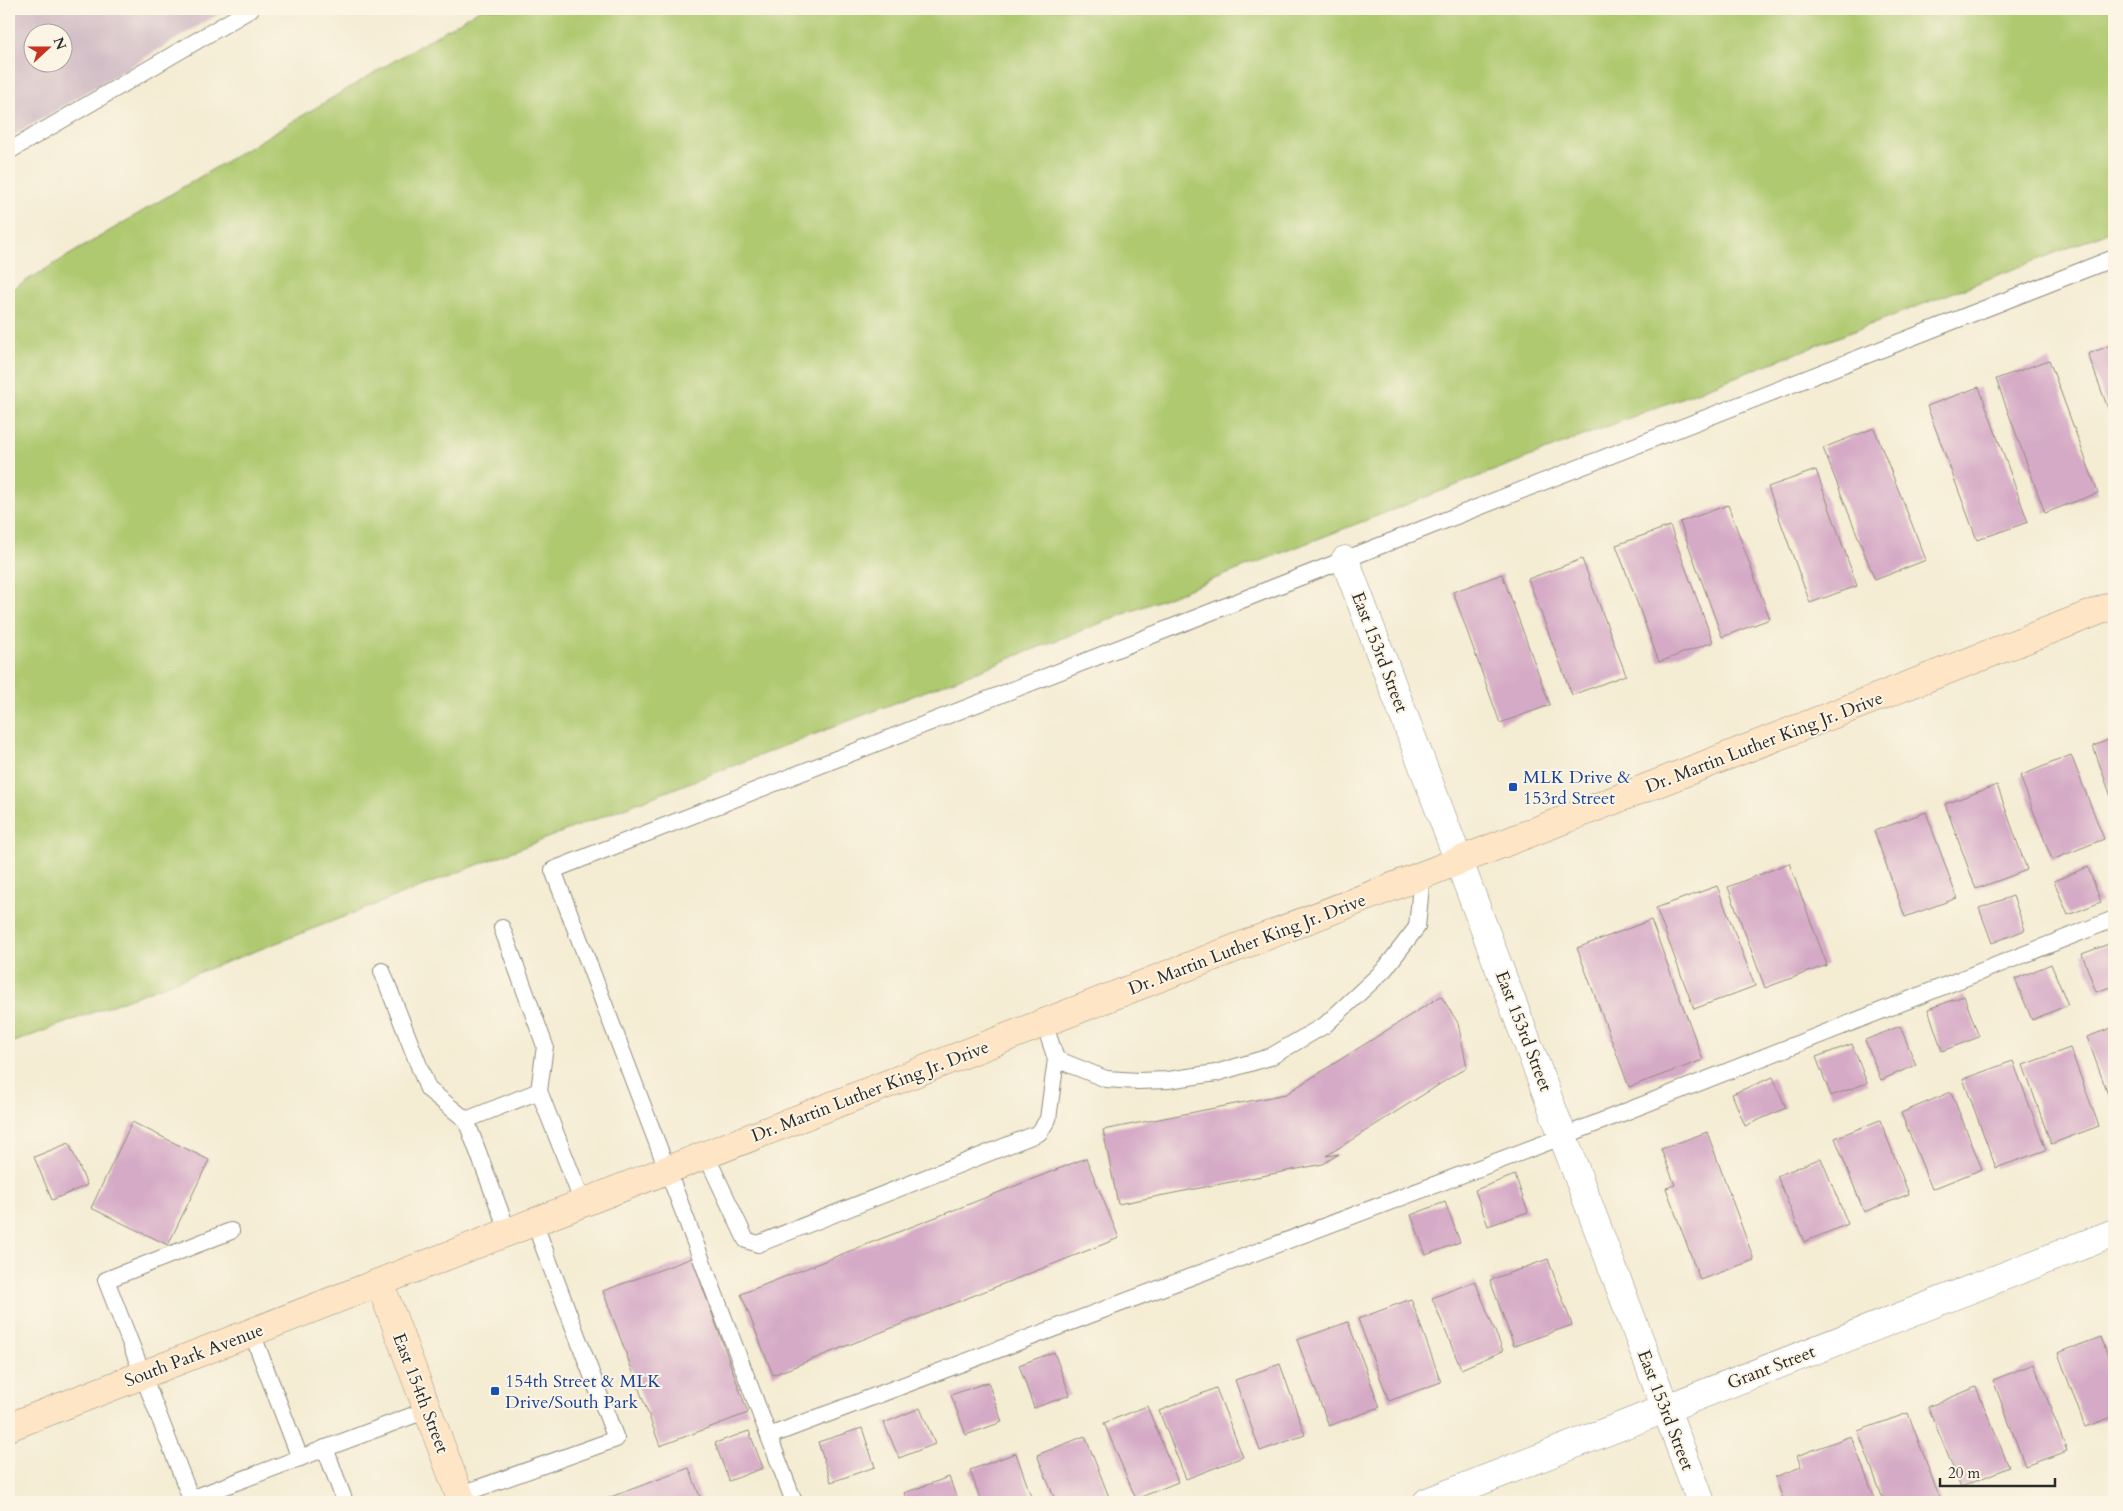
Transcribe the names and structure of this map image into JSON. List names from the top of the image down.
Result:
{
  "streets": {
    "street": [
      "East 153rd Street",
      "Dr. Martin Luther King Jr. Drive",
      "South Park Avenue",
      "Grant Street",
      "East 154th Street"
    ]
  },
  "crossings": [
    ["East 153rd Street", "Dr. Martin Luther King Jr. Drive"],
    ["East 153rd Street", "Grant Street"],
    ["Dr. Martin Luther King Jr. Drive", "South Park Avenue"],
    ["Dr. Martin Luther King Jr. Drive", "East 154th Street"],
    ["South Park Avenue", "East 154th Street"]
  ],
  "places": {
    "transit": ["MLK Drive & 153rd Street", "154th Street & MLK Drive/South Park"]
  },
  "scale_bar": "20 m",
  "north": "right"
}
